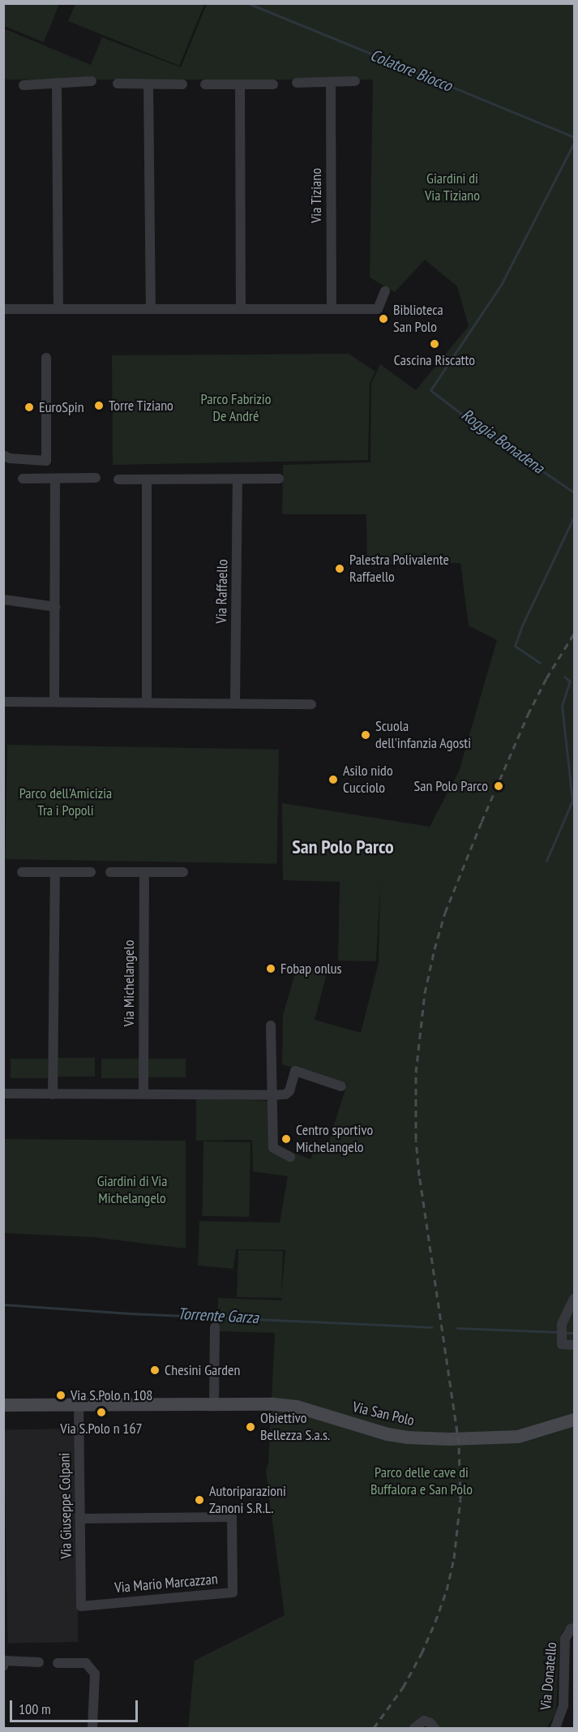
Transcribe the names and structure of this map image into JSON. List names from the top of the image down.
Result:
{
  "streets": {
    "main road": ["Via San Polo"],
    "street": [
      "Via Tiziano",
      "Via Raffaello",
      "Via Michelangelo",
      "Via Giuseppe Colpani",
      "Via Mario Marcazzan",
      "Via Donatello"
    ]
  },
  "crossings": [
    ["Via San Polo", "Via Giuseppe Colpani"],
    ["Via Giuseppe Colpani", "Via Mario Marcazzan"]
  ],
  "districts": ["San Polo Parco"],
  "water": ["Colatore Biocco", "Roggia Bonadena", "Torrente Garza"],
  "parks": [
    "Giardini di Via Tiziano",
    "Parco Fabrizio De André",
    "Parco dell'Amicizia Tra i Popoli",
    "Giardini di Via Michelangelo",
    "Parco delle cave di Buffalora e San Polo"
  ],
  "places": [
    "Biblioteca San Polo",
    "Cascina Riscatto",
    "Torre Tiziano",
    "EuroSpin",
    "Palestra Polivalente Raffaello",
    "Scuola dell'infanzia Agosti",
    "Asilo nido Cucciolo",
    "San Polo Parco",
    "Fobap onlus",
    "Centro sportivo Michelangelo",
    "Chesini Garden",
    "Via S.Polo n 108",
    "Via S.Polo n 167",
    "Obiettivo Bellezza S.a.s.",
    "Autoriparazioni Zanoni S.R.L."
  ],
  "scale_bar": "100 m"
}
